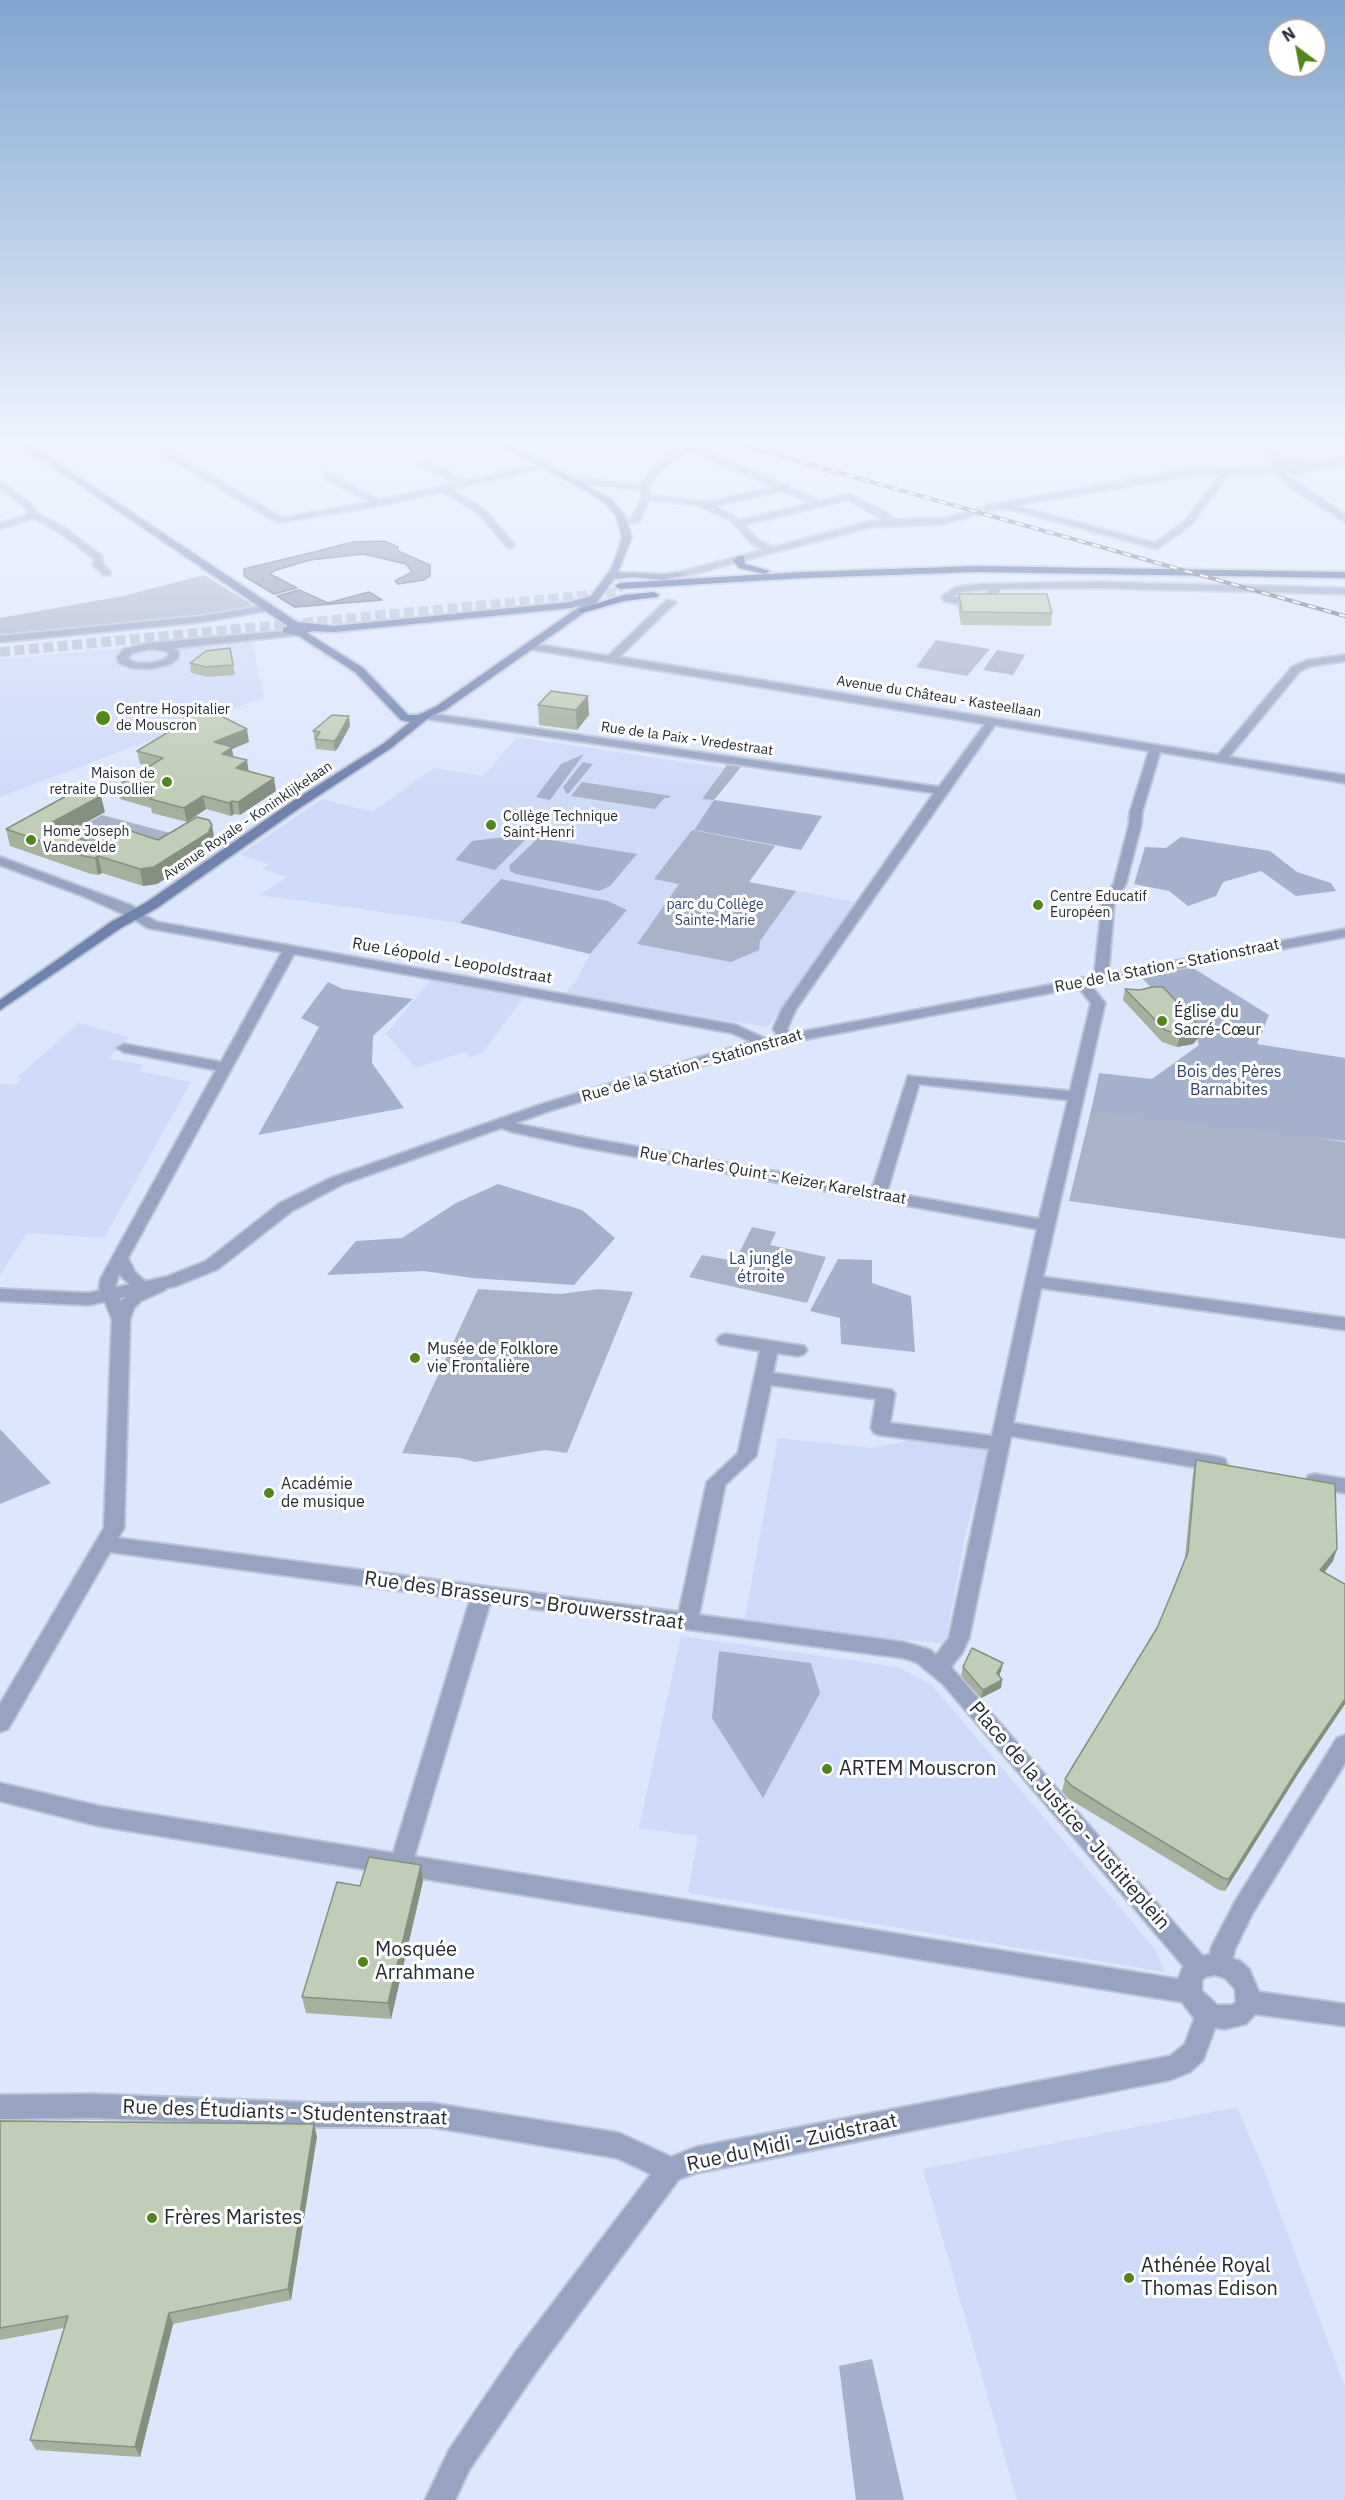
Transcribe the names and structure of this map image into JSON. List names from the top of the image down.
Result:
{
  "streets": {
    "main road": ["Avenue Royale - Koninklijkelaan"],
    "street": [
      "Avenue du Château - Kasteellaan",
      "Rue de la Paix - Vredestraat",
      "Rue Léopold - Leopoldstraat",
      "Rue de la Station - Stationstraat",
      "Rue Charles Quint - Keizer Karelstraat",
      "Rue des Brasseurs - Brouwersstraat",
      "Place de la Justice - Justitieplein",
      "Rue des Étudiants - Studentenstraat",
      "Rue du Midi - Zuidstraat"
    ]
  },
  "crossings": [
    ["Avenue du Château - Kasteellaan", "Avenue Royale - Koninklijkelaan"],
    ["Rue de la Paix - Vredestraat", "Avenue Royale - Koninklijkelaan"],
    ["Avenue Royale - Koninklijkelaan", "Rue Léopold - Leopoldstraat"],
    ["Rue Léopold - Leopoldstraat", "Rue de la Station - Stationstraat"],
    ["Rue de la Station - Stationstraat", "Rue Charles Quint - Keizer Karelstraat"],
    ["Rue des Brasseurs - Brouwersstraat", "Place de la Justice - Justitieplein"],
    ["Place de la Justice - Justitieplein", "Rue du Midi - Zuidstraat"],
    ["Rue des Étudiants - Studentenstraat", "Rue du Midi - Zuidstraat"]
  ],
  "parks": ["parc du Collège Sainte-Marie", "Bois des Pères Barnabites", "La jungle étroite"],
  "places": [
    "Centre Hospitalier de Mouscron",
    "Maison de retraite Dusollier",
    "Collège Technique Saint-Henri",
    "Home Joseph Vandevelde",
    "Centre Educatif Européen",
    "Église du Sacré-Cœur",
    "Musée de Folklore vie Frontalière",
    "Académie de musique",
    "ARTEM Mouscron",
    "Mosquée Arrahmane",
    "Frères Maristes",
    "Athénée Royal Thomas Edison"
  ],
  "north": "top left"
}
